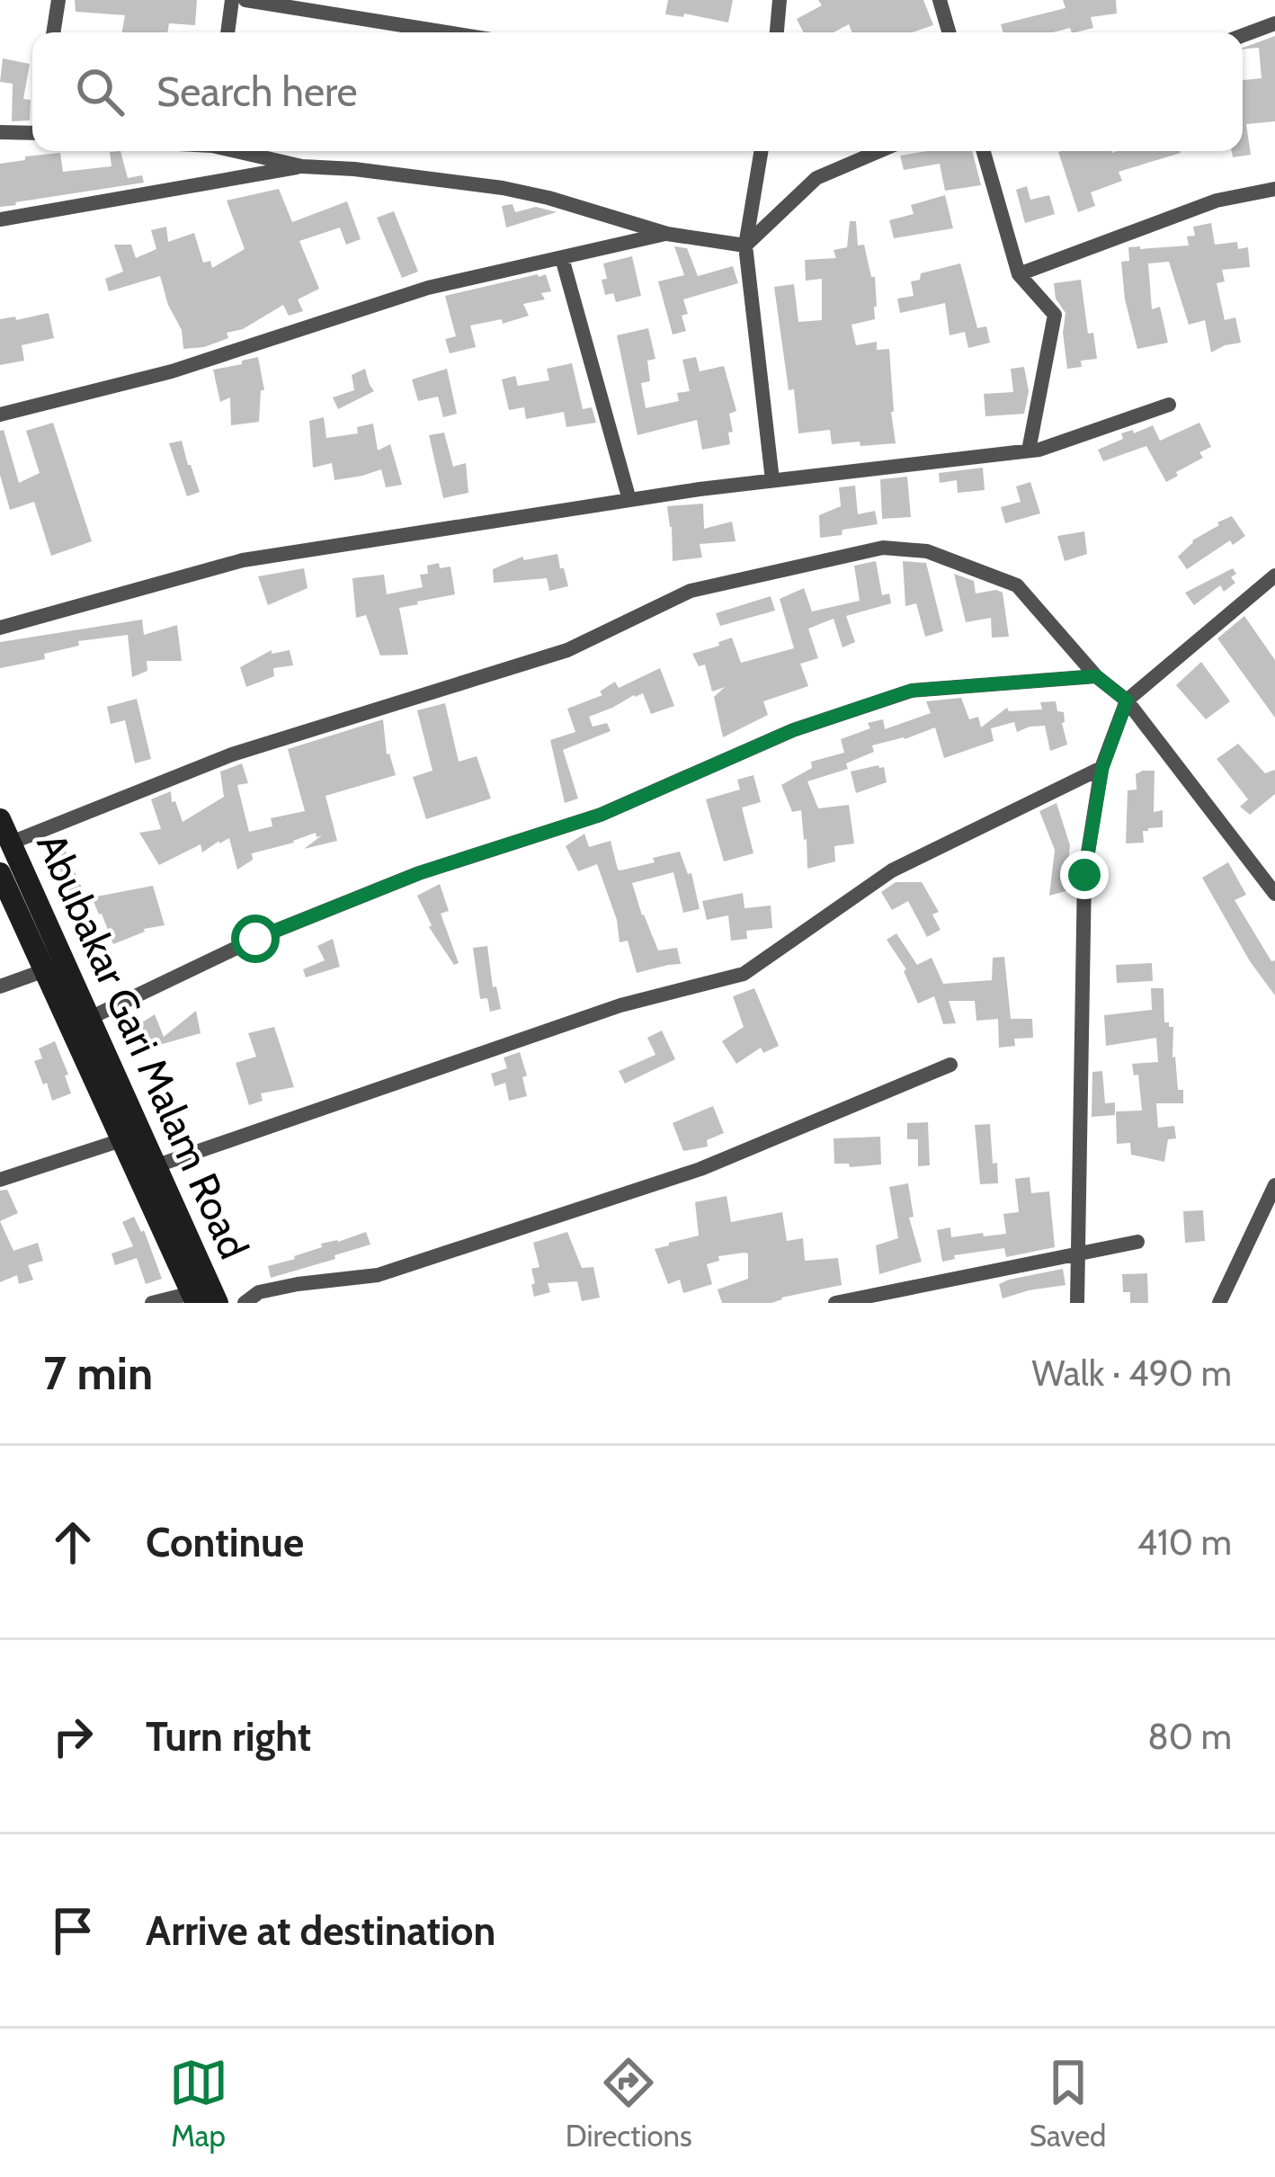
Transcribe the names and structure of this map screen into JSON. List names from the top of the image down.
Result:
{
  "streets": {
    "street": ["Abubakar Gari Malam Road"]
  },
  "page": {
    "search": "Search here",
    "heading": ["7 min", "Walk · 490 m"],
    "list": [
      ["Continue", "410 m"],
      ["Turn right", "80 m"],
      "Arrive at destination"
    ],
    "nav": ["Map", "Directions", "Saved"]
  }
}
